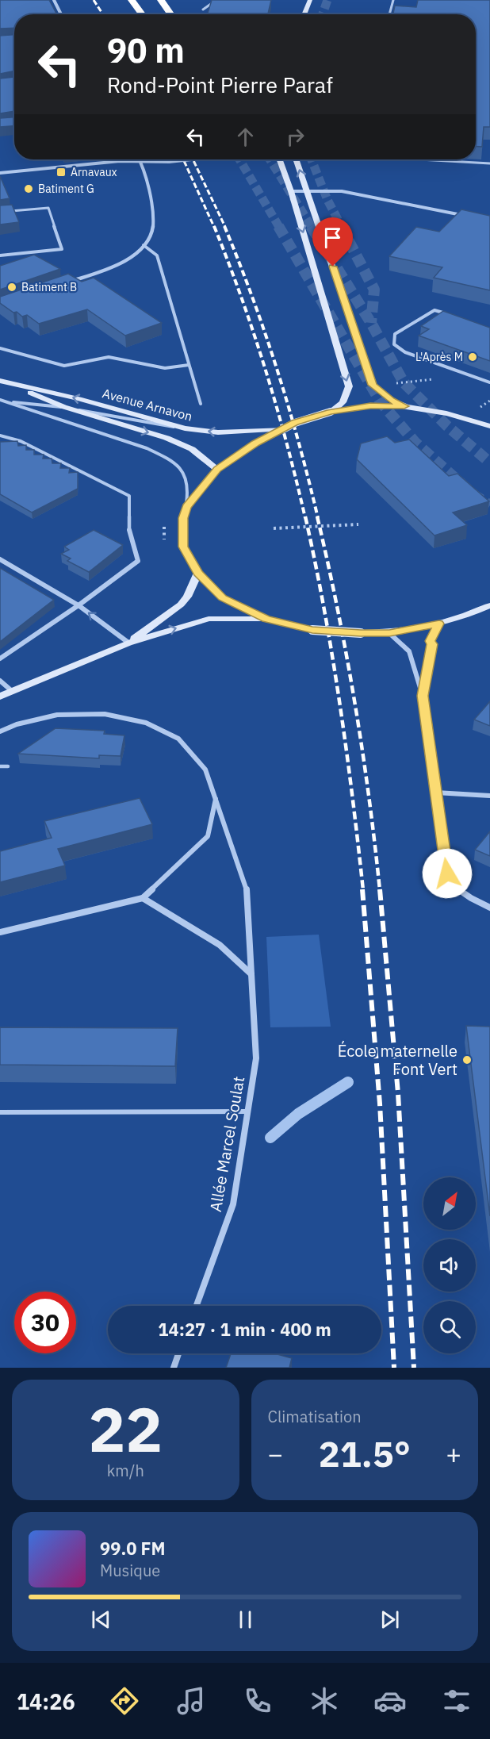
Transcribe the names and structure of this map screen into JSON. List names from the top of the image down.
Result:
{
  "streets": {
    "main road": ["Avenue Arnavon"],
    "street": ["Allée Marcel Soulat"]
  },
  "places": {
    "transit": ["Arnavaux"],
    "other": [
      "Batiment G",
      "Batiment B",
      "L'Après M",
      "École maternelle Font Vert"
    ]
  },
  "north": "top right",
  "page": {
    "turn": ["90 m", "Rond-Point Pierre Paraf"],
    "limit": "30",
    "trip": "14:27 · 1 min · 400 m",
    "tile": [
      ["22", "km/h"],
      "Climatisation"
    ],
    "heat": ["−", "21.5°", "+"],
    "song": ["99.0 FM", "Musique"],
    "tabs": "14:26"
  }
}
